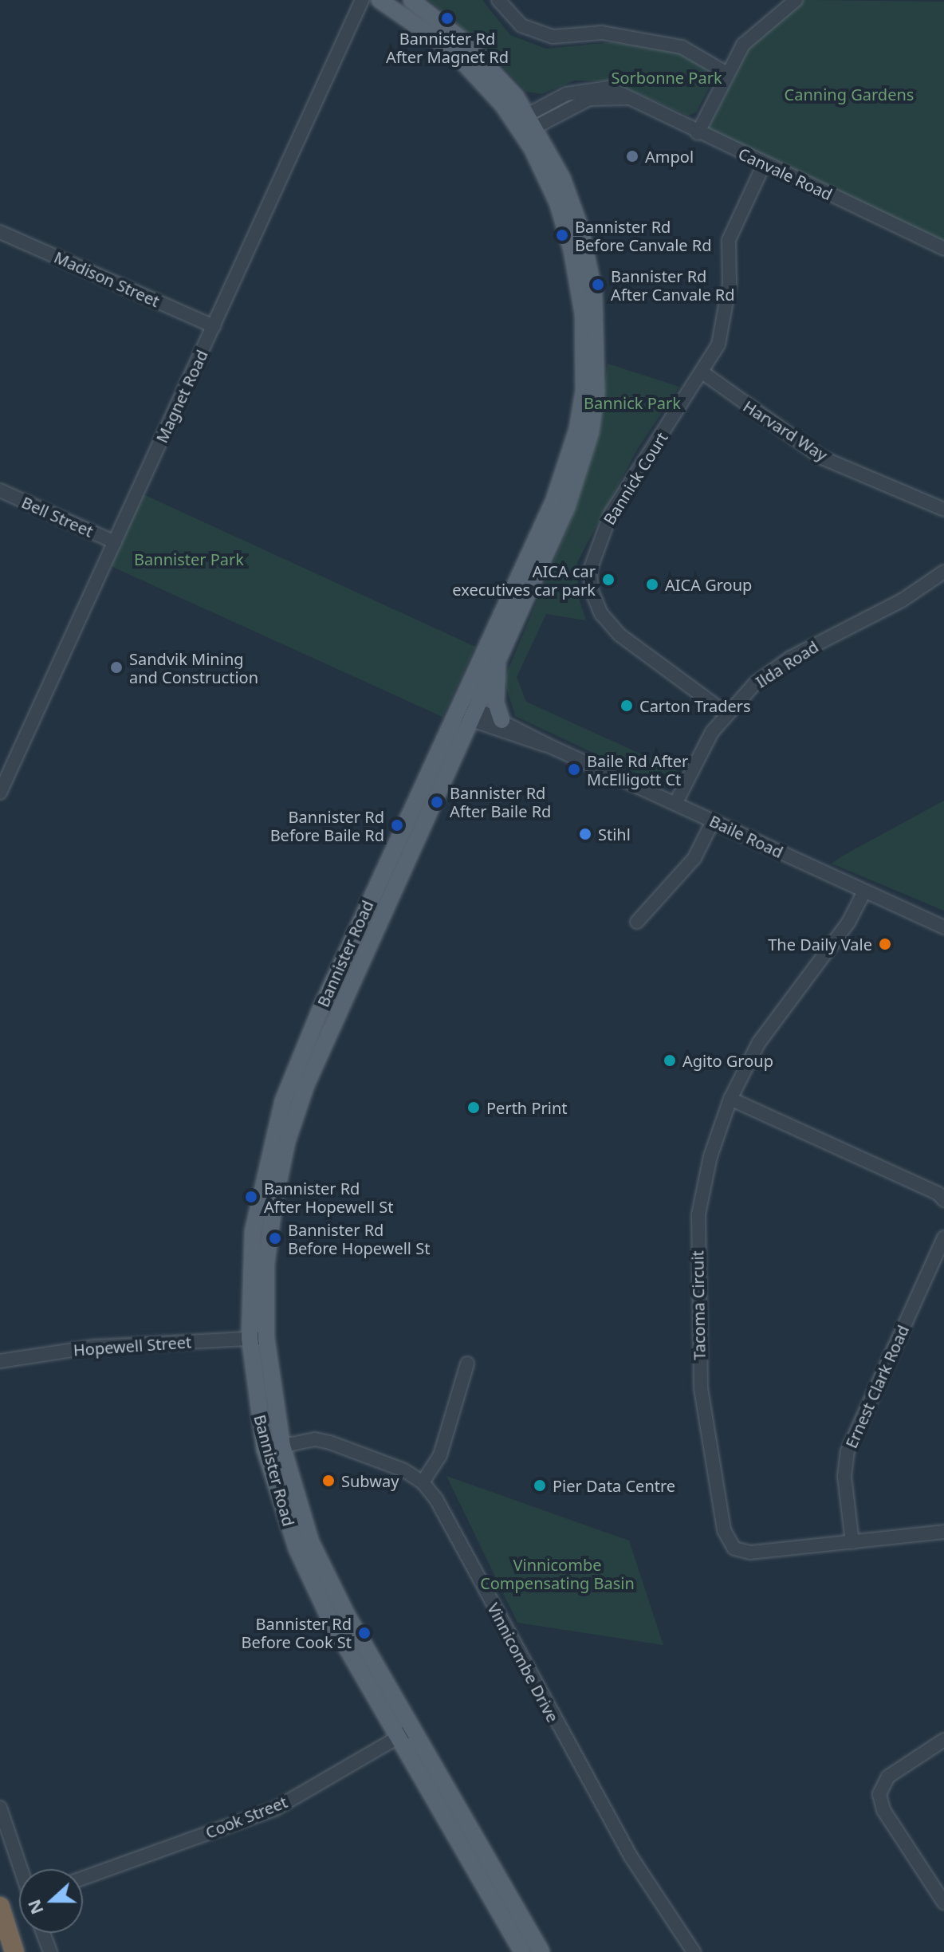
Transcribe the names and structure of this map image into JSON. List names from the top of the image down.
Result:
{
  "streets": {
    "main road": ["Bannister Road"],
    "street": [
      "Canvale Road",
      "Madison Street",
      "Magnet Road",
      "Harvard Way",
      "Bannick Court",
      "Bell Street",
      "Ilda Road",
      "Baile Road",
      "Tacoma Circuit",
      "Hopewell Street",
      "Ernest Clark Road",
      "Vinnicombe Drive",
      "Cook Street"
    ]
  },
  "crossings": [
    ["Canvale Road", "Bannick Court"],
    ["Canvale Road", "Bannister Road"],
    ["Madison Street", "Magnet Road"],
    ["Magnet Road", "Bell Street"],
    ["Harvard Way", "Bannick Court"],
    ["Bannick Court", "Ilda Road"],
    ["Ilda Road", "Baile Road"],
    ["Baile Road", "Bannister Road"],
    ["Baile Road", "Tacoma Circuit"],
    ["Bannister Road", "Hopewell Street"],
    ["Bannister Road", "Vinnicombe Drive"],
    ["Bannister Road", "Cook Street"],
    ["Tacoma Circuit", "Ernest Clark Road"]
  ],
  "parks": [
    "Sorbonne Park",
    "Canning Gardens",
    "Bannick Park",
    "Bannister Park",
    "Vinnicombe Compensating Basin"
  ],
  "places": [
    "Bannister Rd After Magnet Rd",
    "Ampol",
    "Bannister Rd Before Canvale Rd",
    "Bannister Rd After Canvale Rd",
    "AICA car executives car park",
    "AICA Group",
    "Sandvik Mining and Construction",
    "Carton Traders",
    "Baile Rd After McElligott Ct",
    "Bannister Rd After Baile Rd",
    "Bannister Rd Before Baile Rd",
    "Stihl",
    "The Daily Vale",
    "Agito Group",
    "Perth Print",
    "Bannister Rd After Hopewell St",
    "Bannister Rd Before Hopewell St",
    "Subway",
    "Pier Data Centre",
    "Bannister Rd Before Cook St"
  ],
  "north": "left"
}
